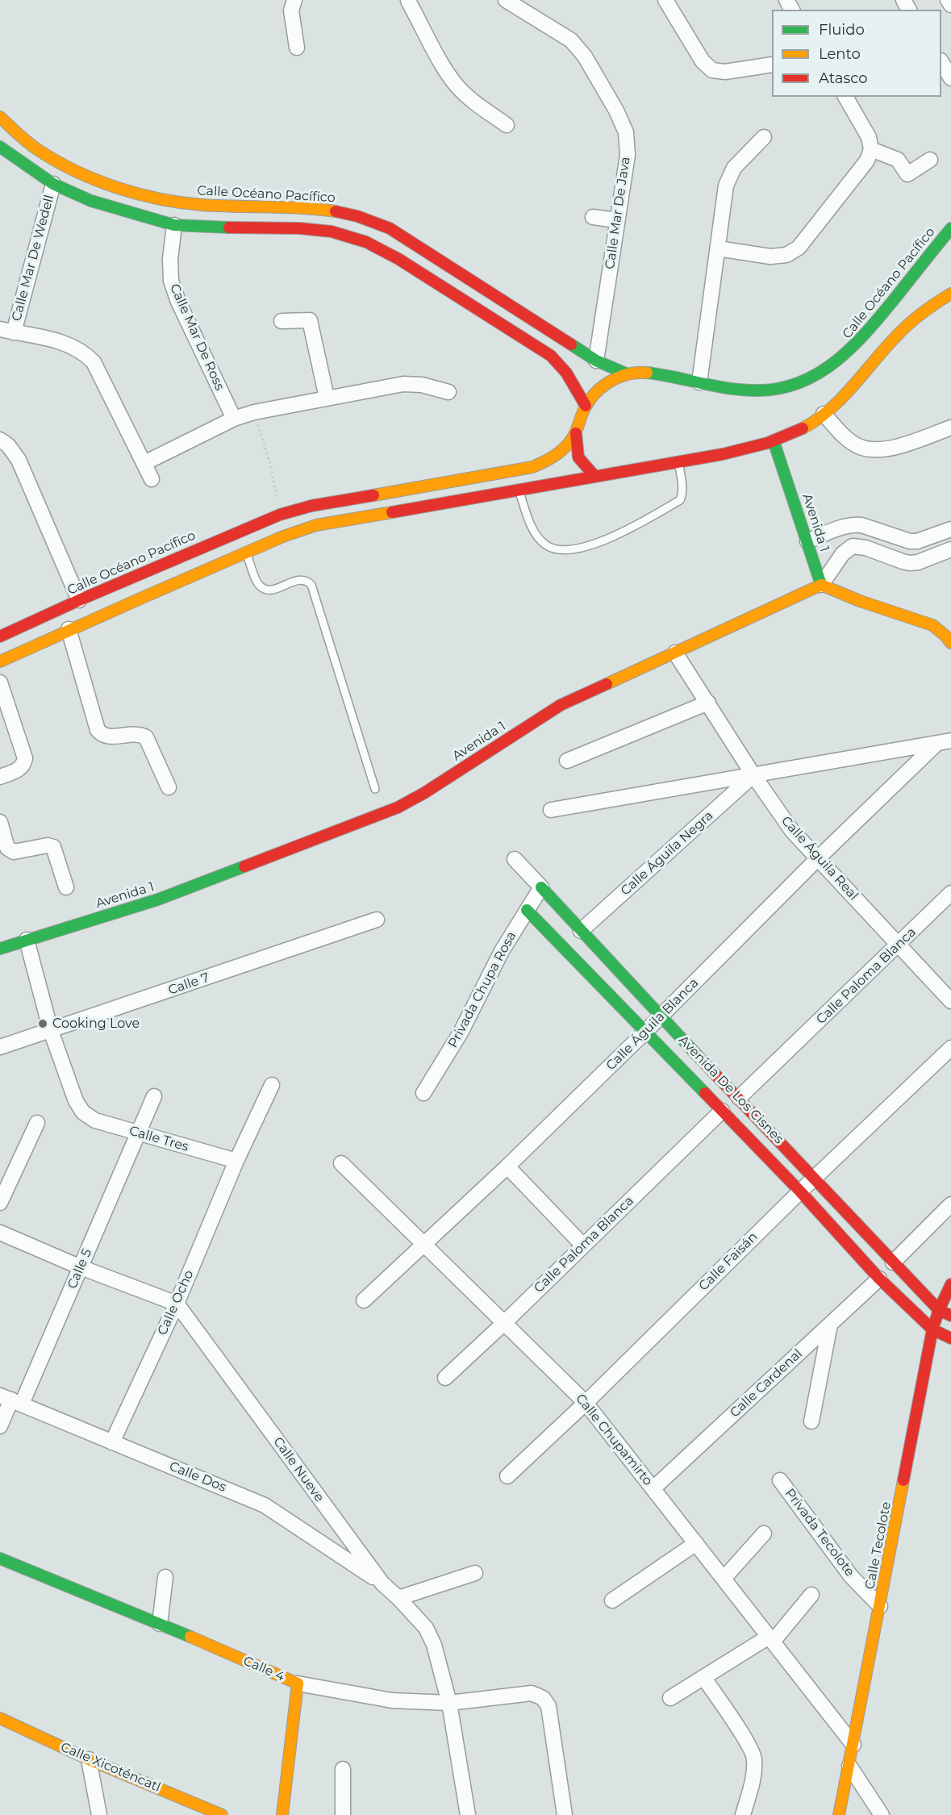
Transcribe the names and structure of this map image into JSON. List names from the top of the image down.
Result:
{
  "streets": {
    "street": [
      "Calle Océano Pacífico",
      "Calle Mar De Java",
      "Calle Mar De Wedell",
      "Calle Mar De Ross",
      "Avenida 1",
      "Calle Águila Negra",
      "Calle Águila Real",
      "Calle Paloma Blanca",
      "Calle 7",
      "Privada Chupa Rosa",
      "Calle Águila Blanca",
      "Avenida De Los Cisnes",
      "Calle Tres",
      "Calle Faisán",
      "Calle 5",
      "Calle Ocho",
      "Calle Cardenal",
      "Calle Chupamirto",
      "Calle Nueve",
      "Calle Dos",
      "Privada Tecolote",
      "Calle Tecolote",
      "Calle 4",
      "Calle Xicoténcatl"
    ]
  },
  "crossings": [
    ["Calle Océano Pacífico", "Calle Mar De Java"],
    ["Avenida 1", "Calle Águila Real"],
    ["Calle Águila Negra", "Calle Águila Real"],
    ["Calle Águila Negra", "Avenida De Los Cisnes"],
    ["Calle Águila Real", "Calle Paloma Blanca"],
    ["Calle Águila Real", "Calle Águila Blanca"],
    ["Calle Paloma Blanca", "Avenida De Los Cisnes"],
    ["Calle Paloma Blanca", "Calle Chupamirto"],
    ["Calle 7", "Calle Tres"],
    ["Privada Chupa Rosa", "Avenida De Los Cisnes"],
    ["Calle Águila Blanca", "Avenida De Los Cisnes"],
    ["Calle Águila Blanca", "Calle Chupamirto"],
    ["Avenida De Los Cisnes", "Calle Faisán"],
    ["Avenida De Los Cisnes", "Calle Cardenal"],
    ["Avenida De Los Cisnes", "Calle Tecolote"],
    ["Calle Tres", "Calle 5"],
    ["Calle Tres", "Calle Ocho"],
    ["Calle Faisán", "Calle Chupamirto"],
    ["Calle 5", "Calle Dos"],
    ["Calle Ocho", "Calle Nueve"],
    ["Calle Ocho", "Calle Dos"],
    ["Calle Cardenal", "Calle Chupamirto"],
    ["Calle Chupamirto", "Calle Tecolote"],
    ["Calle Nueve", "Calle Dos"],
    ["Calle Nueve", "Calle 4"],
    ["Privada Tecolote", "Calle Tecolote"]
  ],
  "places": ["Cooking Love"],
  "legend": ["Fluido", "Lento", "Atasco"]
}
